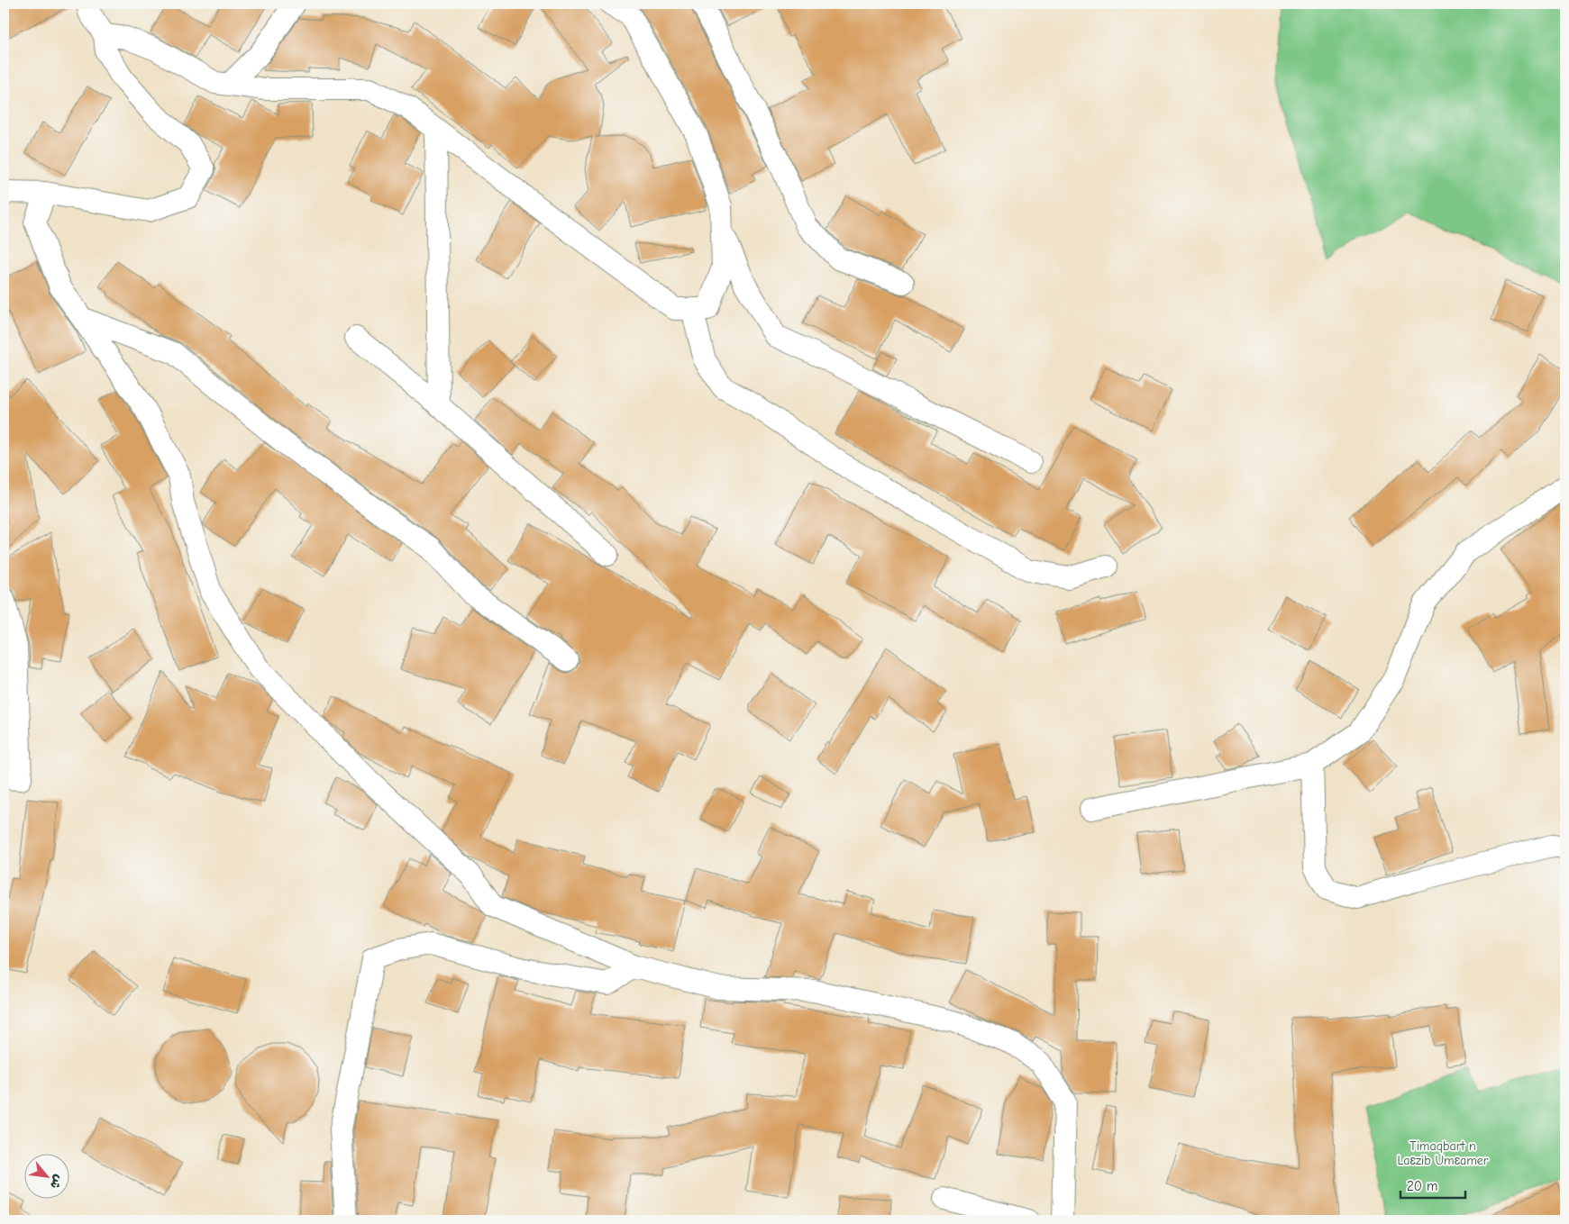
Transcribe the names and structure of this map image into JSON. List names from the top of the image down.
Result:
{
  "parks": ["Timaqbart n Laɛzib Umɛamer"],
  "scale_bar": "20 m",
  "north": "bottom right"
}
